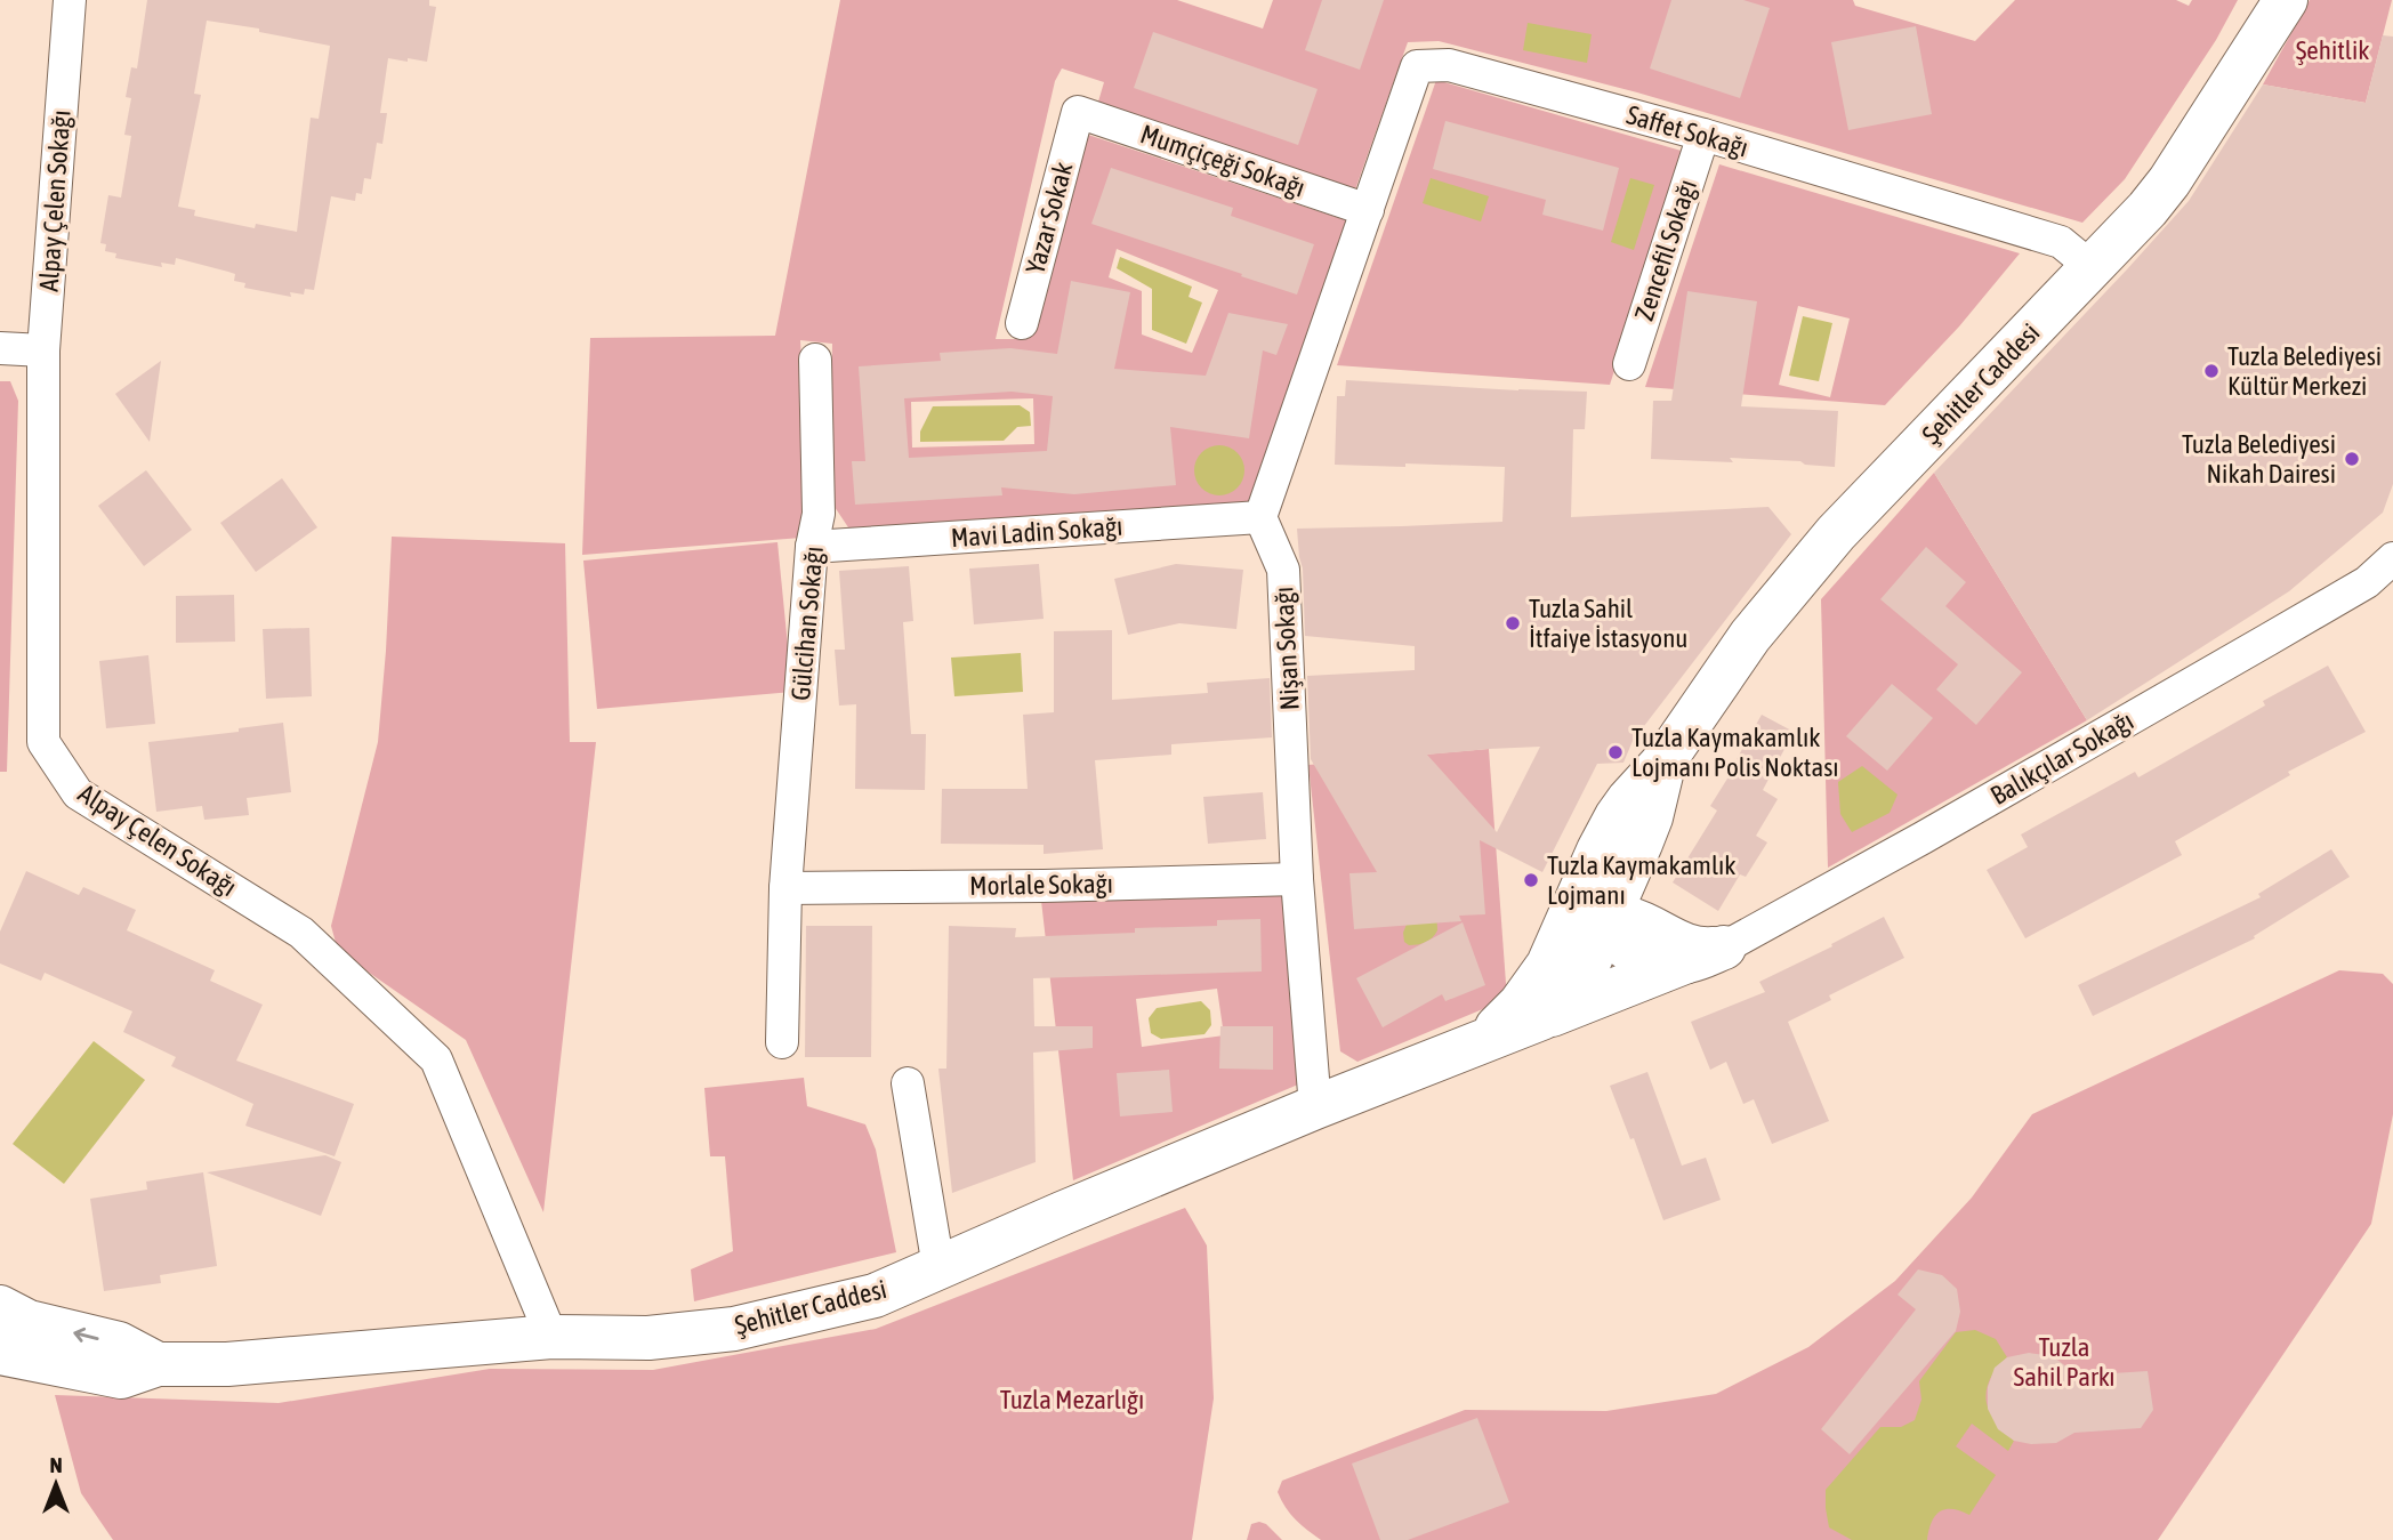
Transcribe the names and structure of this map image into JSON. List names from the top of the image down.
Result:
{
  "streets": {
    "main road": ["Şehitler Caddesi"],
    "street": [
      "Saffet Sokağı",
      "Mumçiçeği Sokağı",
      "Alpay Çelen Sokağı",
      "Yazar Sokak",
      "Zencefil Sokağı",
      "Mavi Ladin Sokağı",
      "Gülcihan Sokağı",
      "Nişan Sokağı",
      "Balıkçılar Sokağı",
      "Morlale Sokağı"
    ]
  },
  "crossings": [
    ["Saffet Sokağı", "Mumçiçeği Sokağı"],
    ["Saffet Sokağı", "Zencefil Sokağı"],
    ["Saffet Sokağı", "Şehitler Caddesi"],
    ["Mumçiçeği Sokağı", "Yazar Sokak"],
    ["Alpay Çelen Sokağı", "Şehitler Caddesi"],
    ["Şehitler Caddesi", "Nişan Sokağı"],
    ["Mavi Ladin Sokağı", "Gülcihan Sokağı"],
    ["Mavi Ladin Sokağı", "Nişan Sokağı"],
    ["Gülcihan Sokağı", "Morlale Sokağı"],
    ["Nişan Sokağı", "Morlale Sokağı"]
  ],
  "parks": ["Şehitlik", "Tuzla Sahil Parkı", "Tuzla Mezarlığı"],
  "places": [
    "Tuzla Belediyesi Kültür Merkezi",
    "Tuzla Belediyesi Nikah Dairesi",
    "Tuzla Sahil İtfaiye İstasyonu",
    "Tuzla Kaymakamlık Lojmanı Polis Noktası",
    "Tuzla Kaymakamlık Lojmanı"
  ],
  "north": "top"
}
